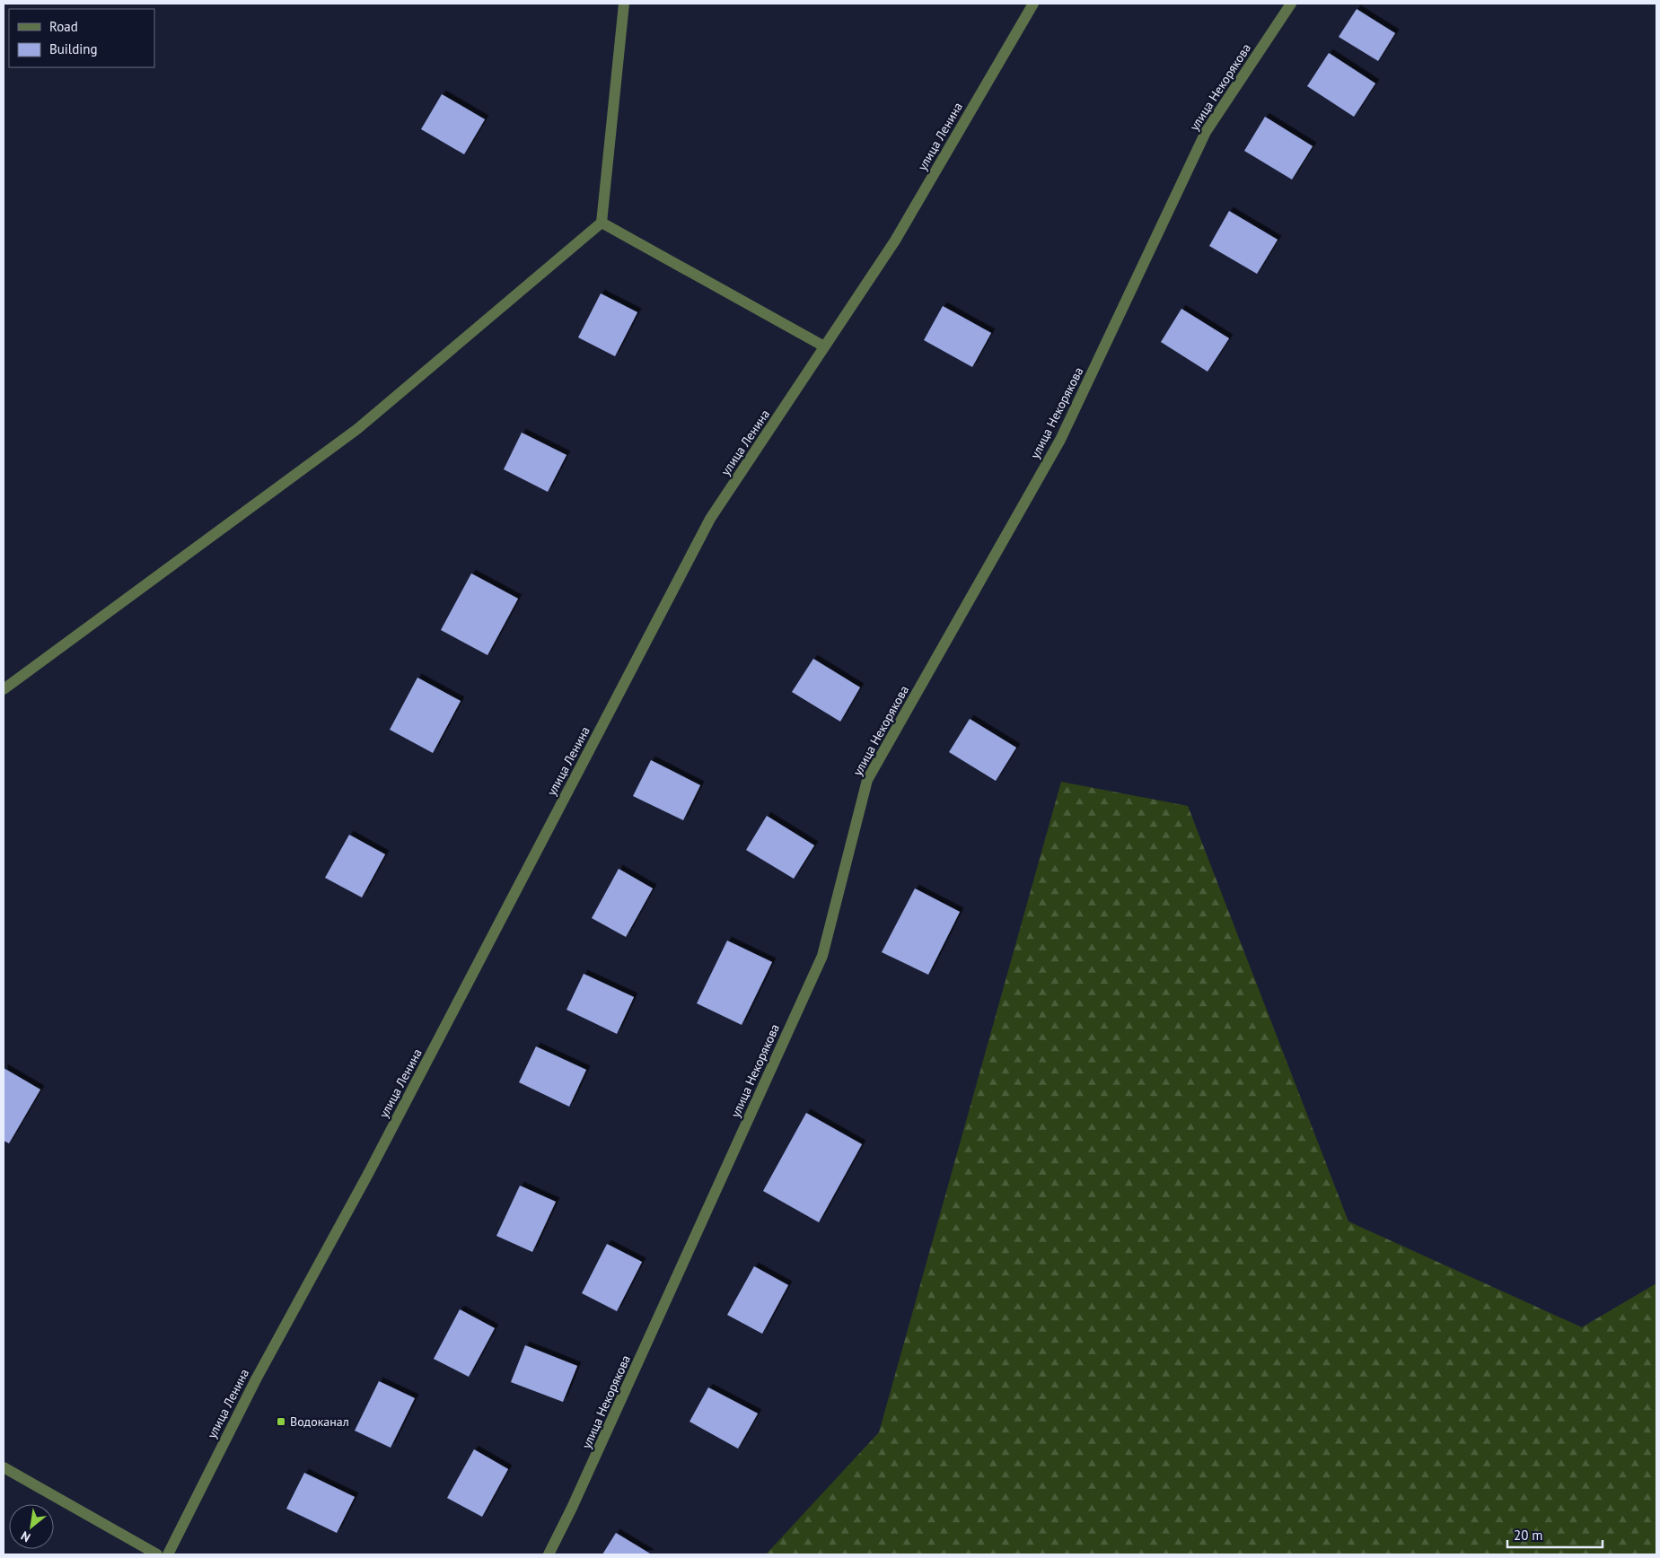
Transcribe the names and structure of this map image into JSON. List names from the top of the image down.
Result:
{
  "streets": {
    "street": ["улица Некорякова", "улица Ленина"]
  },
  "places": {
    "transit": ["Водоканал"]
  },
  "legend": ["Road", "Building"],
  "scale_bar": "20 m",
  "north": "bottom left"
}
